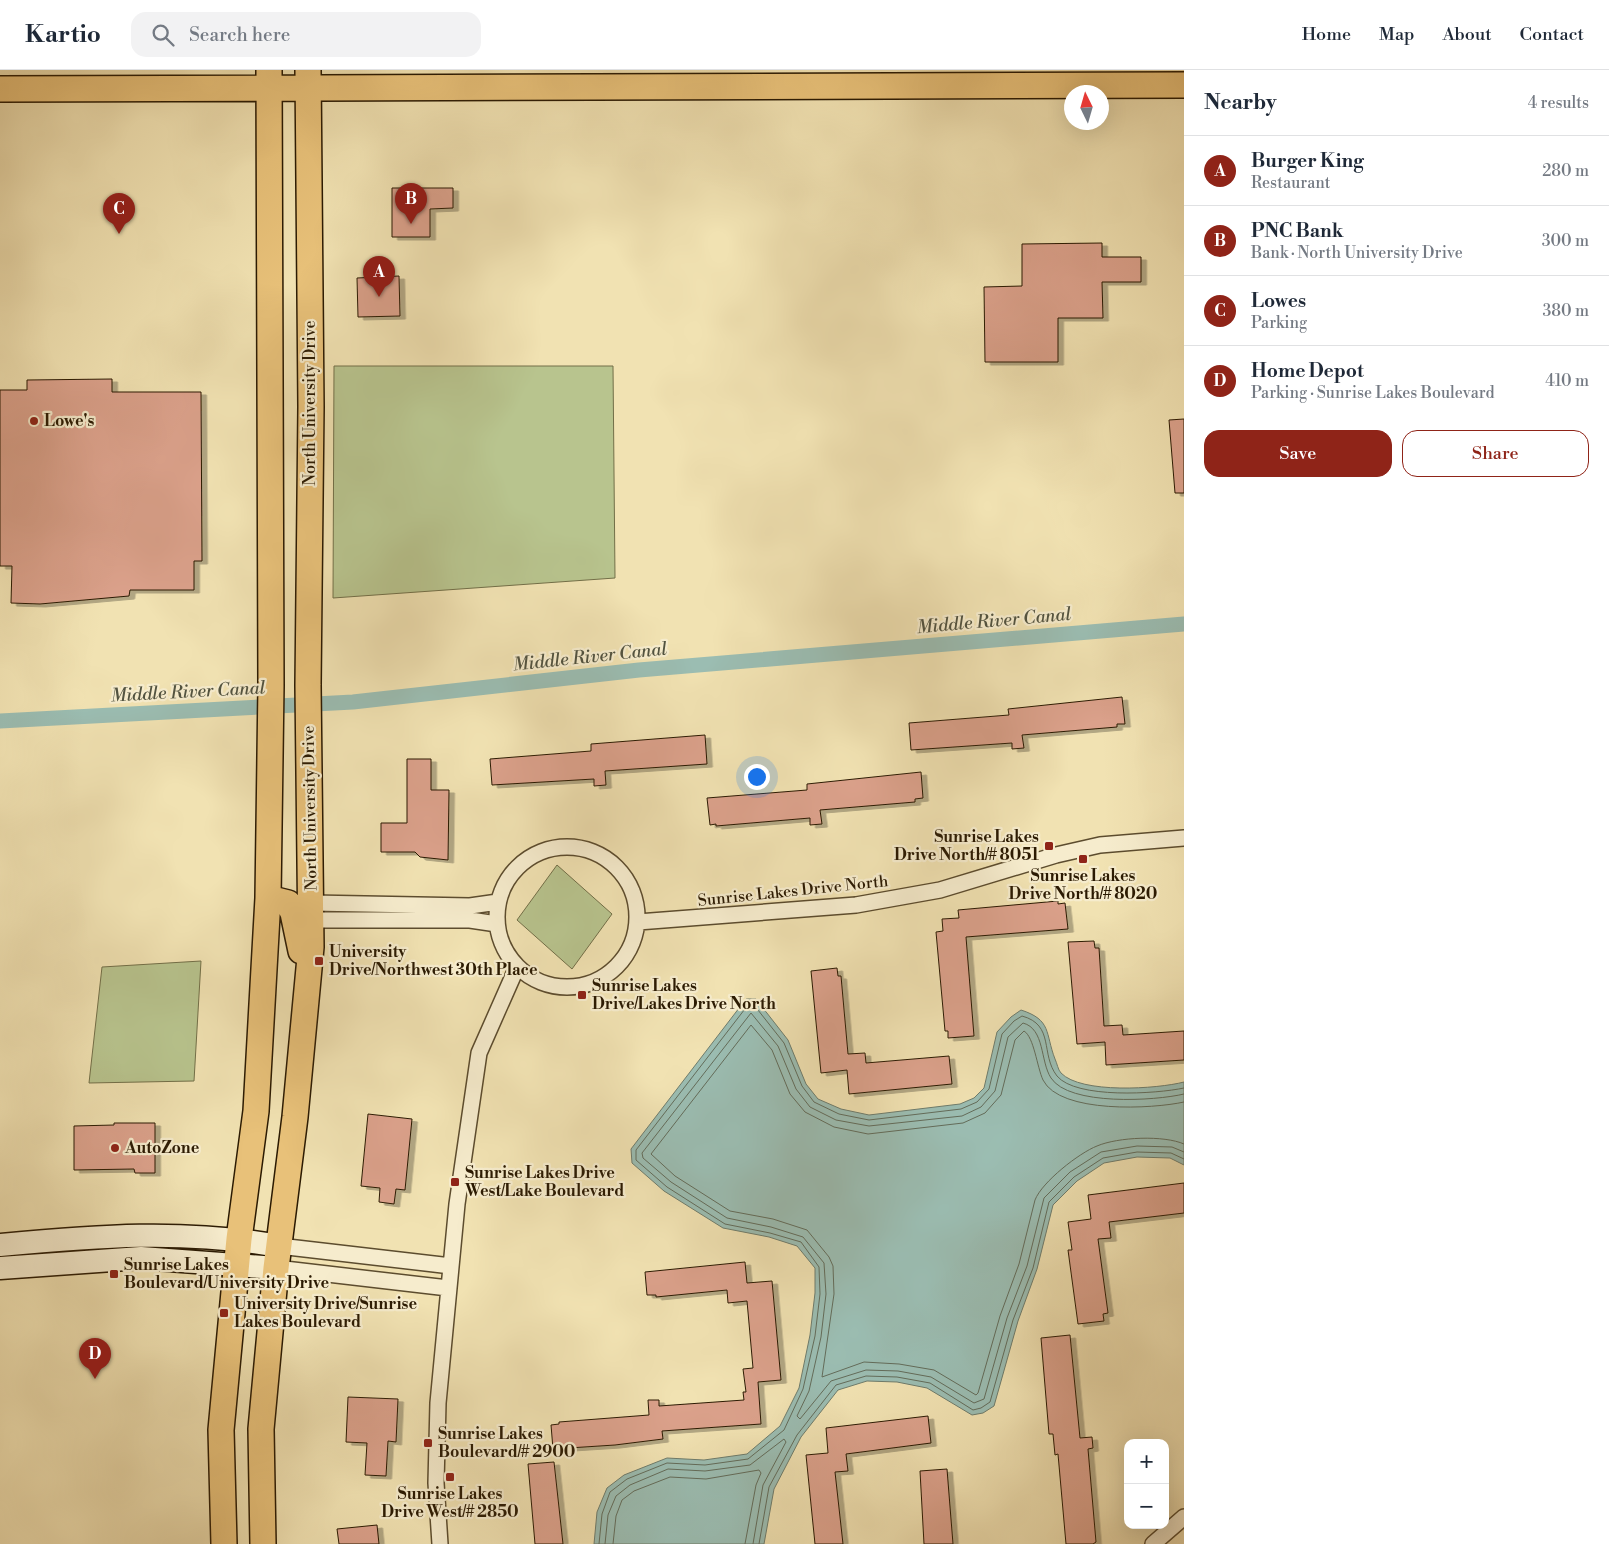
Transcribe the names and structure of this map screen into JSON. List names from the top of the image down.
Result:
{
  "streets": {
    "main road": ["North University Drive"],
    "street": ["Sunrise Lakes Drive North"]
  },
  "water": ["Middle River Canal"],
  "places": {
    "other": ["Lowe's", "AutoZone"],
    "transit": [
      "Sunrise Lakes Drive North/# 8051",
      "Sunrise Lakes Drive North/# 8020",
      "University Drive/Northwest 30th Place",
      "Sunrise Lakes Drive/Lakes Drive North",
      "Sunrise Lakes Drive West/Lake Boulevard",
      "Sunrise Lakes Boulevard/University Drive",
      "University Drive/Sunrise Lakes Boulevard",
      "Sunrise Lakes Boulevard/# 2900",
      "Sunrise Lakes Drive West/# 2850"
    ]
  },
  "north": "top",
  "page": {
    "header": "Kartio",
    "search": "Search here",
    "nav": [
      "Home",
      "Map",
      "About",
      "Contact"
    ],
    "heading": ["Nearby", "4 results"],
    "list": [
      {
        "mark": "A",
        "name": "Burger King",
        "note": "Restaurant",
        "value": "280 m"
      },
      {
        "mark": "B",
        "name": "PNC Bank",
        "note": "Bank · North University Drive",
        "value": "300 m"
      },
      {
        "mark": "C",
        "name": "Lowes",
        "note": "Parking",
        "value": "380 m"
      },
      {
        "mark": "D",
        "name": "Home Depot",
        "note": "Parking · Sunrise Lakes Boulevard",
        "value": "410 m"
      }
    ],
    "pins": [
      "B",
      "C",
      "A",
      "D"
    ],
    "buttons": ["Save", "Share"],
    "map_buttons": ["+", "−"]
  }
}
